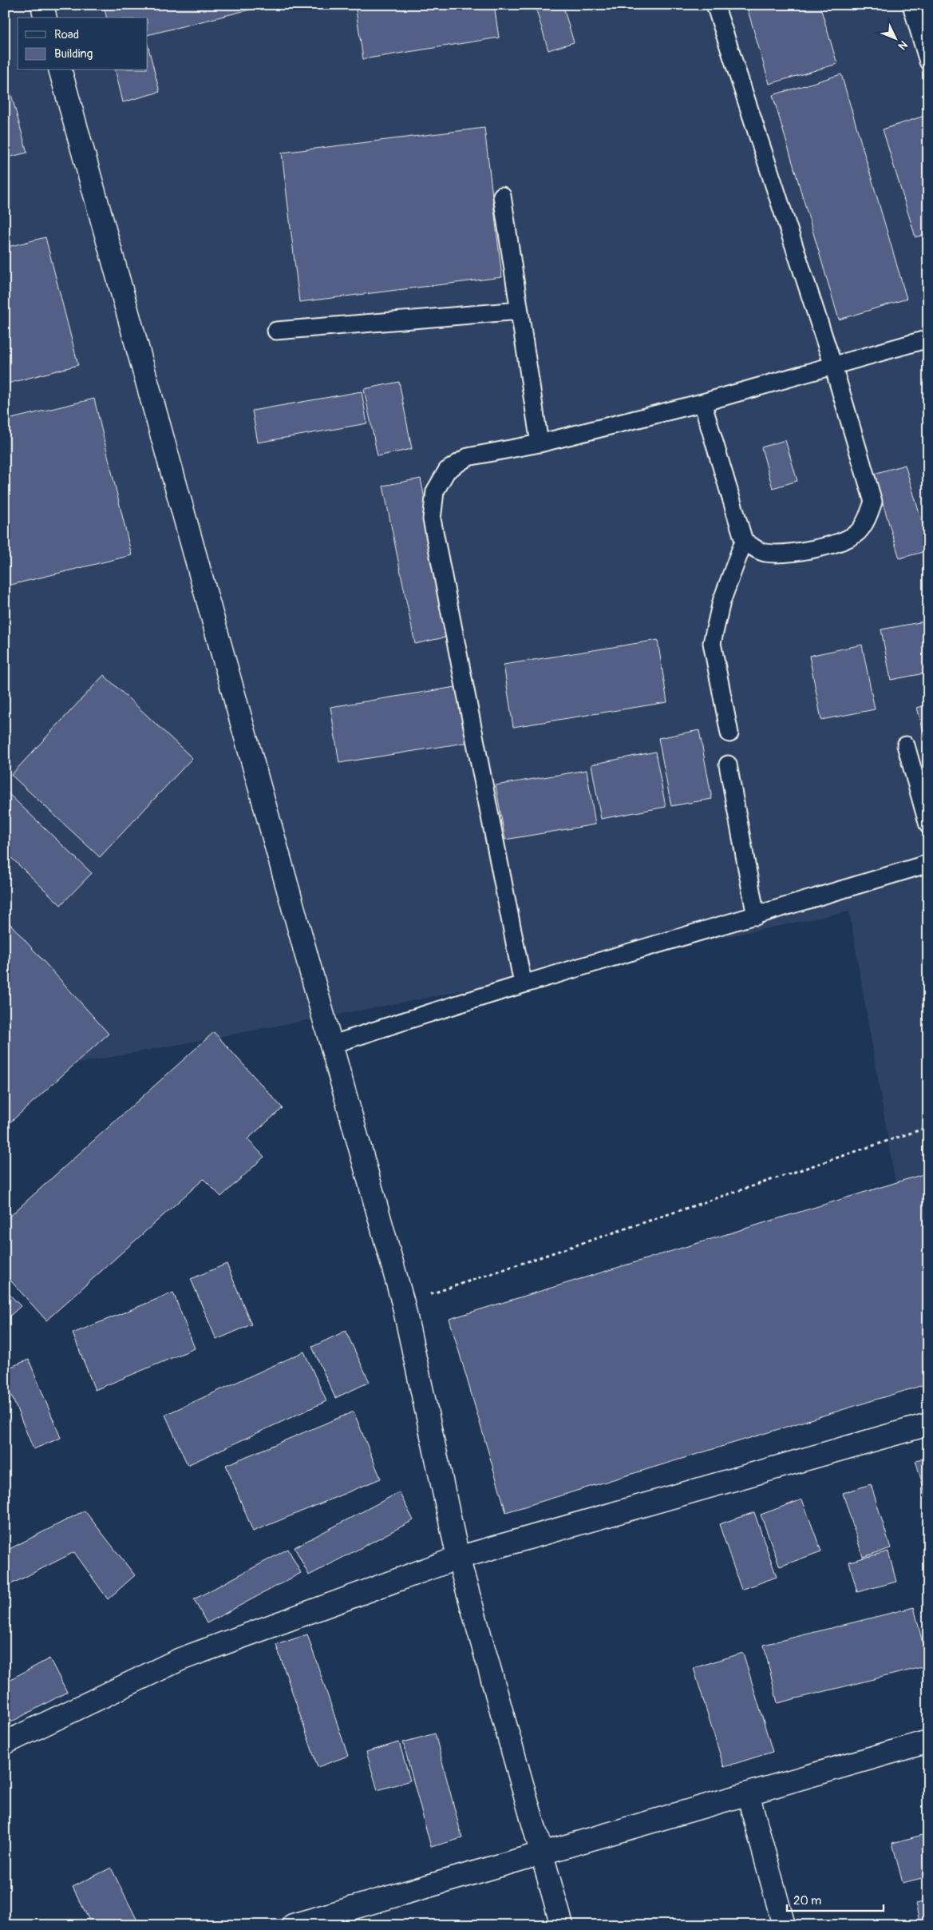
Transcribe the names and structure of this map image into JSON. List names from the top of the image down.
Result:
{
  "legend": ["Road", "Building"],
  "scale_bar": "20 m",
  "north": "bottom right"
}
